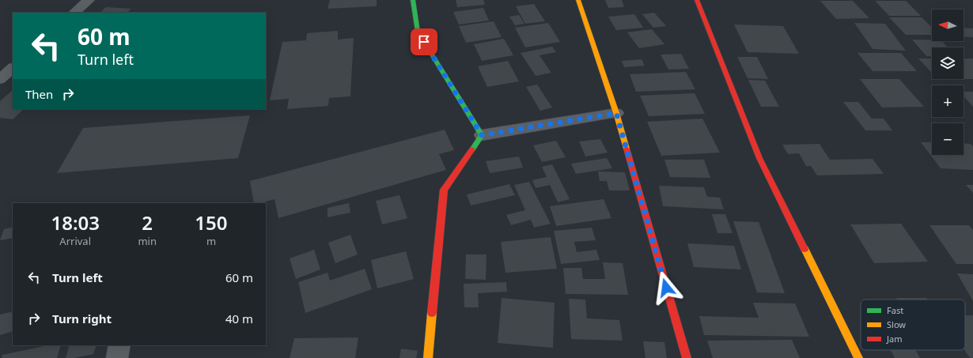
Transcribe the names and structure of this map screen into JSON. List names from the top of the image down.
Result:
{
  "legend": ["Fast", "Slow", "Jam"],
  "north": "left",
  "page": {
    "map_buttons": ["+", "−"],
    "turn": ["60 m", "Turn left"],
    "then": "Then",
    "eta": [
      "18:03",
      "Arrival",
      "2",
      "min",
      "150",
      "m"
    ],
    "list": [
      {
        "name": "Turn left",
        "value": "60 m"
      },
      {
        "name": "Turn right",
        "value": "40 m"
      }
    ]
  }
}
